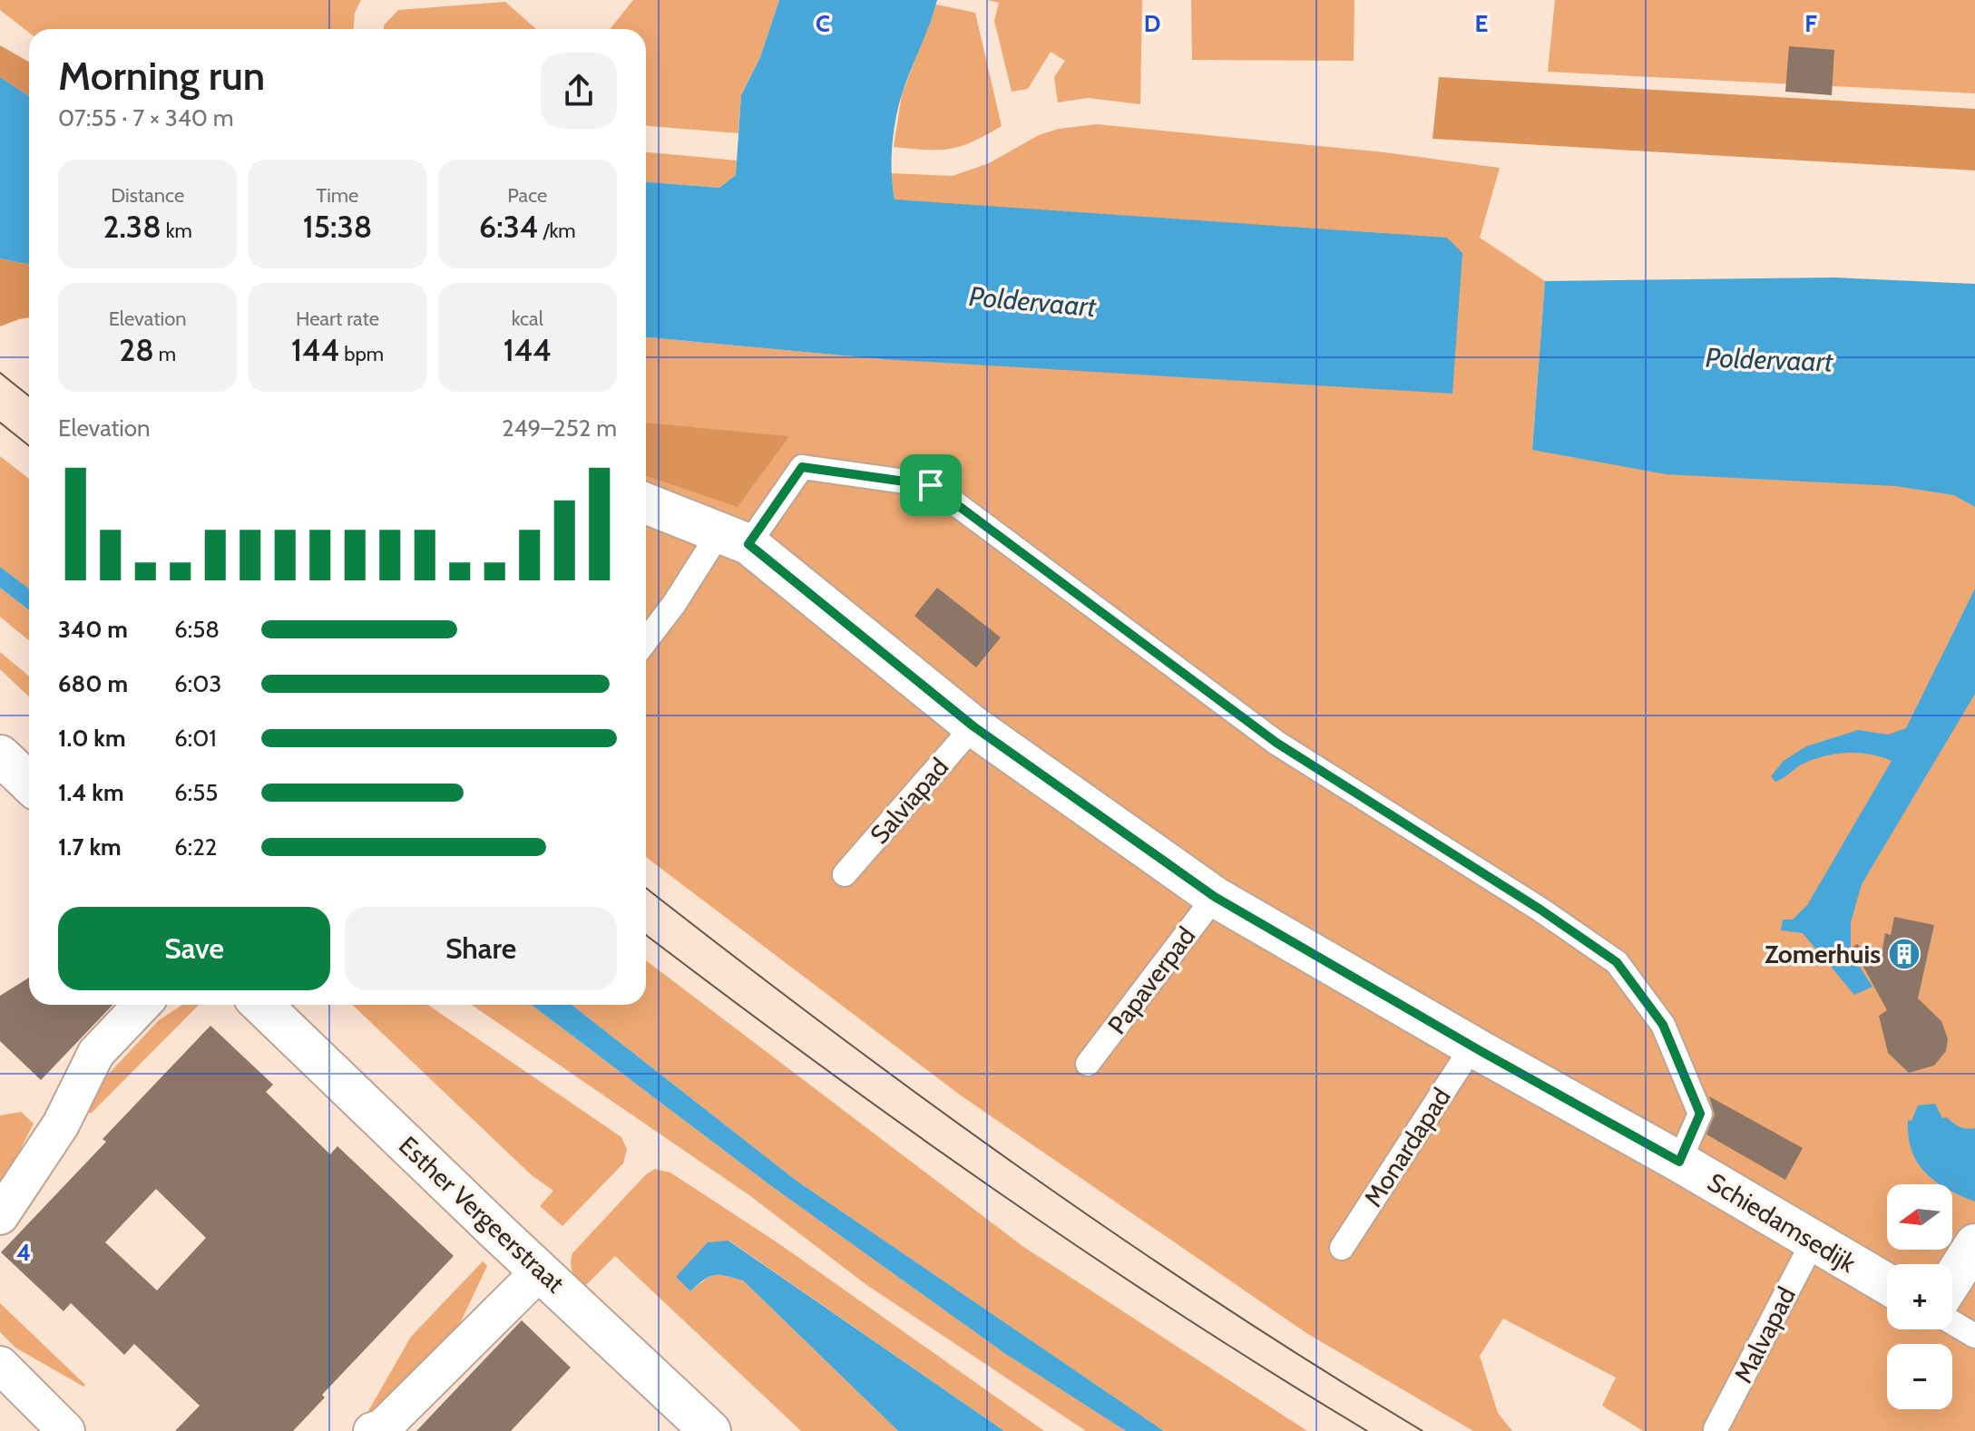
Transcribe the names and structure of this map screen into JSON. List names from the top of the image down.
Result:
{
  "streets": {
    "street": ["Esther Vergeerstraat", "Schiedamsedijk"],
    "lane": [
      "Salviapad",
      "Papaverpad",
      "Monardapad",
      "Malvapad"
    ]
  },
  "crossings": [
    ["Salviapad", "Schiedamsedijk"],
    ["Papaverpad", "Schiedamsedijk"],
    ["Monardapad", "Schiedamsedijk"],
    ["Schiedamsedijk", "Malvapad"]
  ],
  "water": ["Poldervaart"],
  "places": {
    "building": ["Zomerhuis"]
  },
  "north": "left",
  "page": {
    "heading": ["Morning run", "07:55 · 7 × 340 m"],
    "stats": [
      ["Distance", "2.38 km"],
      ["Time", "15:38"],
      ["Pace", "6:34 /km"],
      ["Elevation", "28 m"],
      ["Heart rate", "144 bpm"],
      ["kcal", "144"]
    ],
    "chart": ["Elevation", "249–252 m"],
    "list": [
      {
        "name": "340 m",
        "note": "6:58"
      },
      {
        "name": "680 m",
        "note": "6:03"
      },
      {
        "name": "1.0 km",
        "note": "6:01"
      },
      {
        "name": "1.4 km",
        "note": "6:55"
      },
      {
        "name": "1.7 km",
        "note": "6:22"
      }
    ],
    "buttons": ["Save", "Share"],
    "map_buttons": ["+", "−"]
  },
  "grid": {
    "columns": [
      "C",
      "D",
      "E",
      "F"
    ],
    "rows": ["4"]
  }
}
